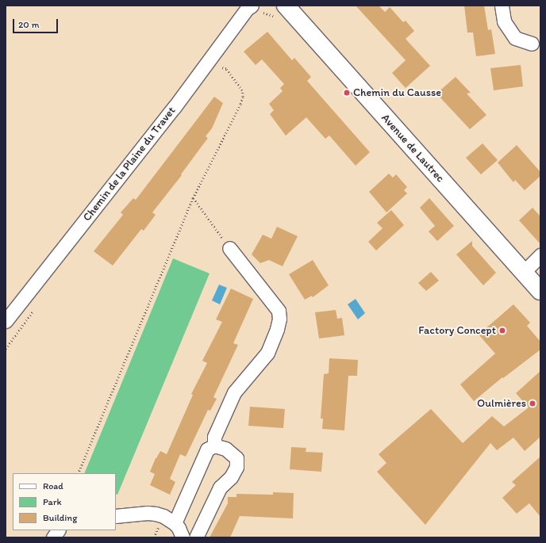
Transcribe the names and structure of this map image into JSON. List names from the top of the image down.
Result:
{
  "streets": {
    "main road": ["Avenue de Lautrec"],
    "street": ["Chemin de la Plaine du Travet"]
  },
  "places": ["Chemin du Causse", "Factory Concept", "Oulmières"],
  "legend": ["Road", "Park", "Building"],
  "scale_bar": "20 m"
}
